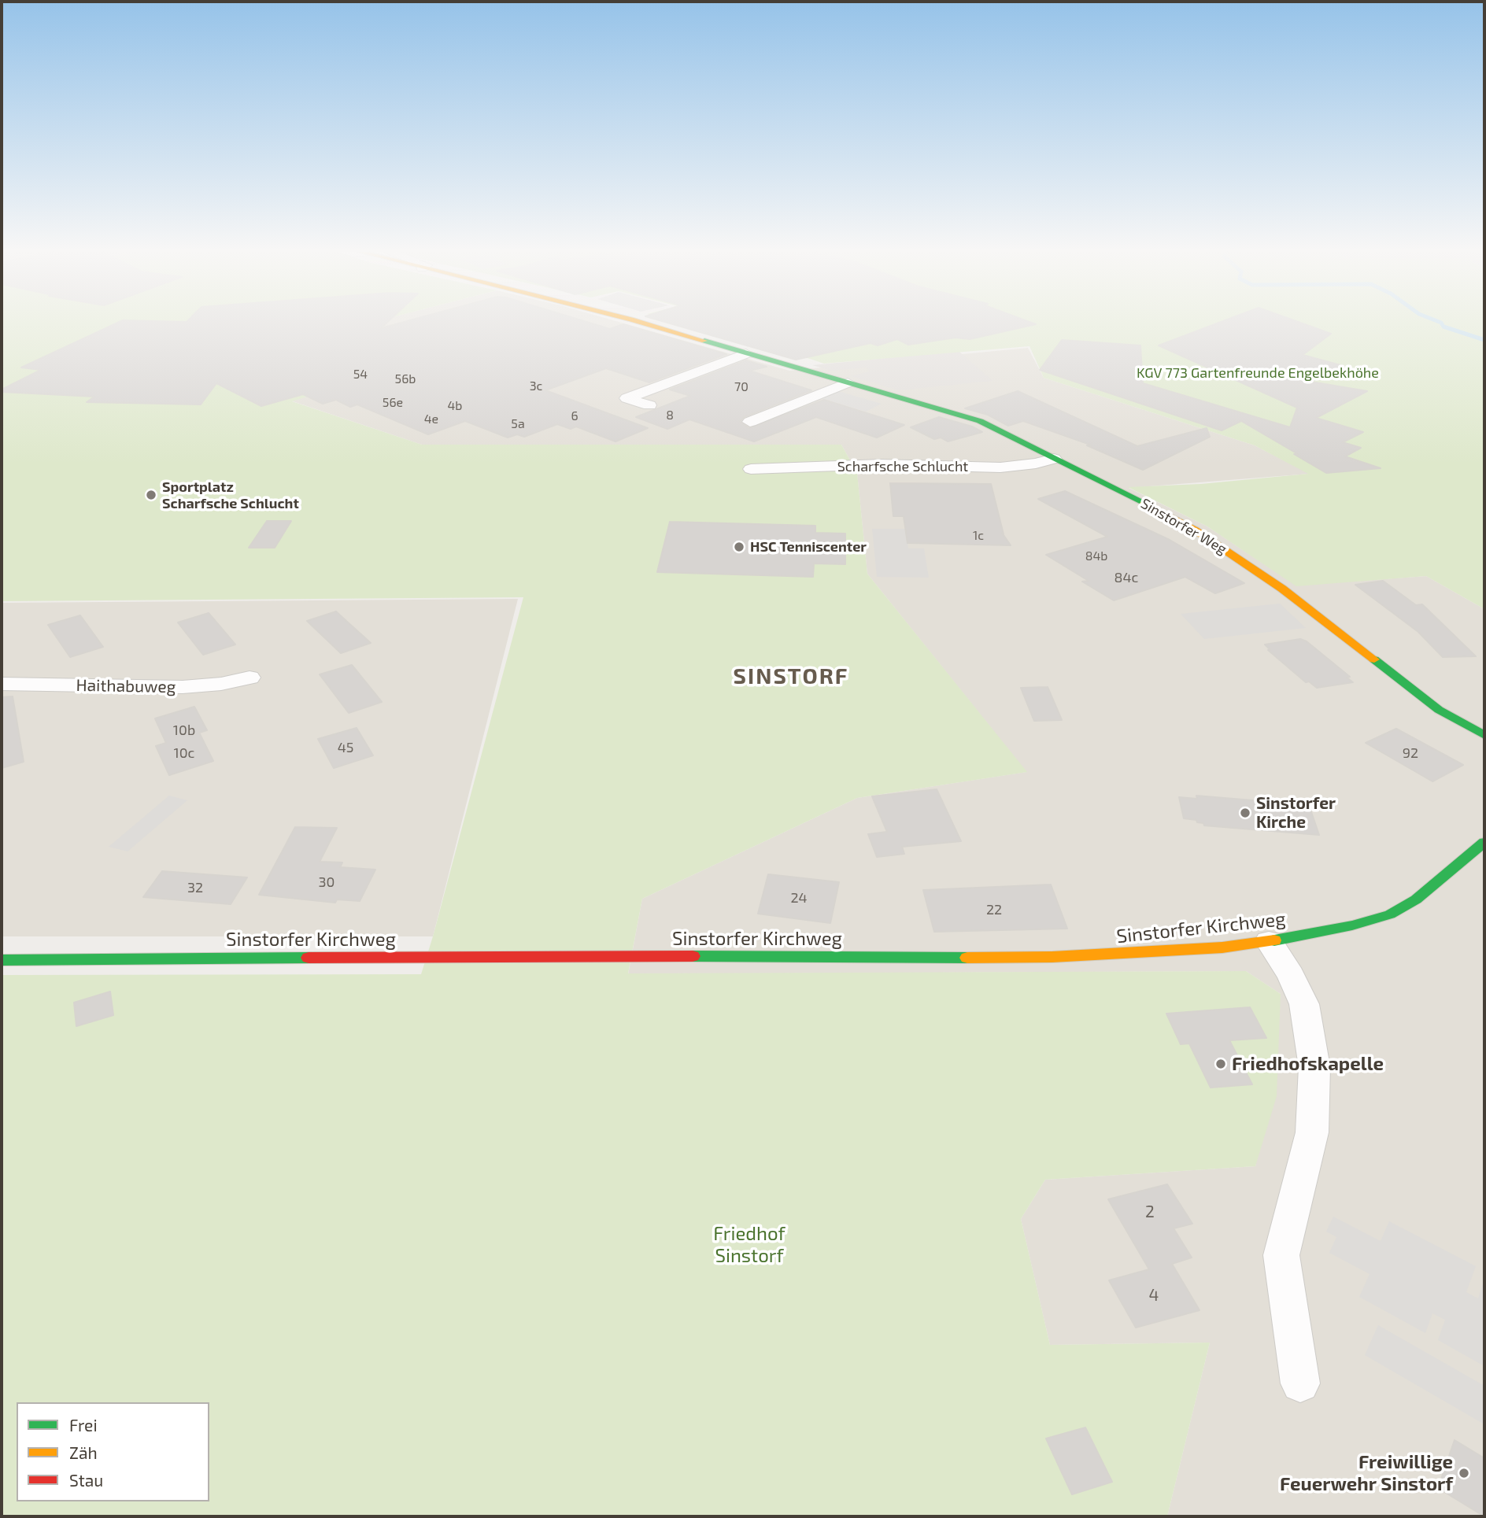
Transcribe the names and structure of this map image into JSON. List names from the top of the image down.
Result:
{
  "streets": {
    "street": [
      "Scharfsche Schlucht",
      "Sinstorfer Weg",
      "Haithabuweg",
      "Sinstorfer Kirchweg"
    ]
  },
  "crossings": [
    ["Scharfsche Schlucht", "Sinstorfer Weg"]
  ],
  "districts": ["SINSTORF"],
  "parks": ["KGV 773 Gartenfreunde Engelbekhöhe", "Friedhof Sinstorf"],
  "places": [
    "Sportplatz Scharfsche Schlucht",
    "HSC Tenniscenter",
    "Sinstorfer Kirche",
    "Friedhofskapelle",
    "Freiwillige Feuerwehr Sinstorf"
  ],
  "house_numbers": [
    "54",
    "56b",
    "3c",
    "70",
    "56e",
    "4b",
    "8",
    "6",
    "4e",
    "5a",
    "1c",
    "84b",
    "84c",
    "10b",
    "45",
    "10c",
    "92",
    "30",
    "32",
    "24",
    "22",
    "2",
    "4"
  ],
  "legend": ["Frei", "Zäh", "Stau"]
}
